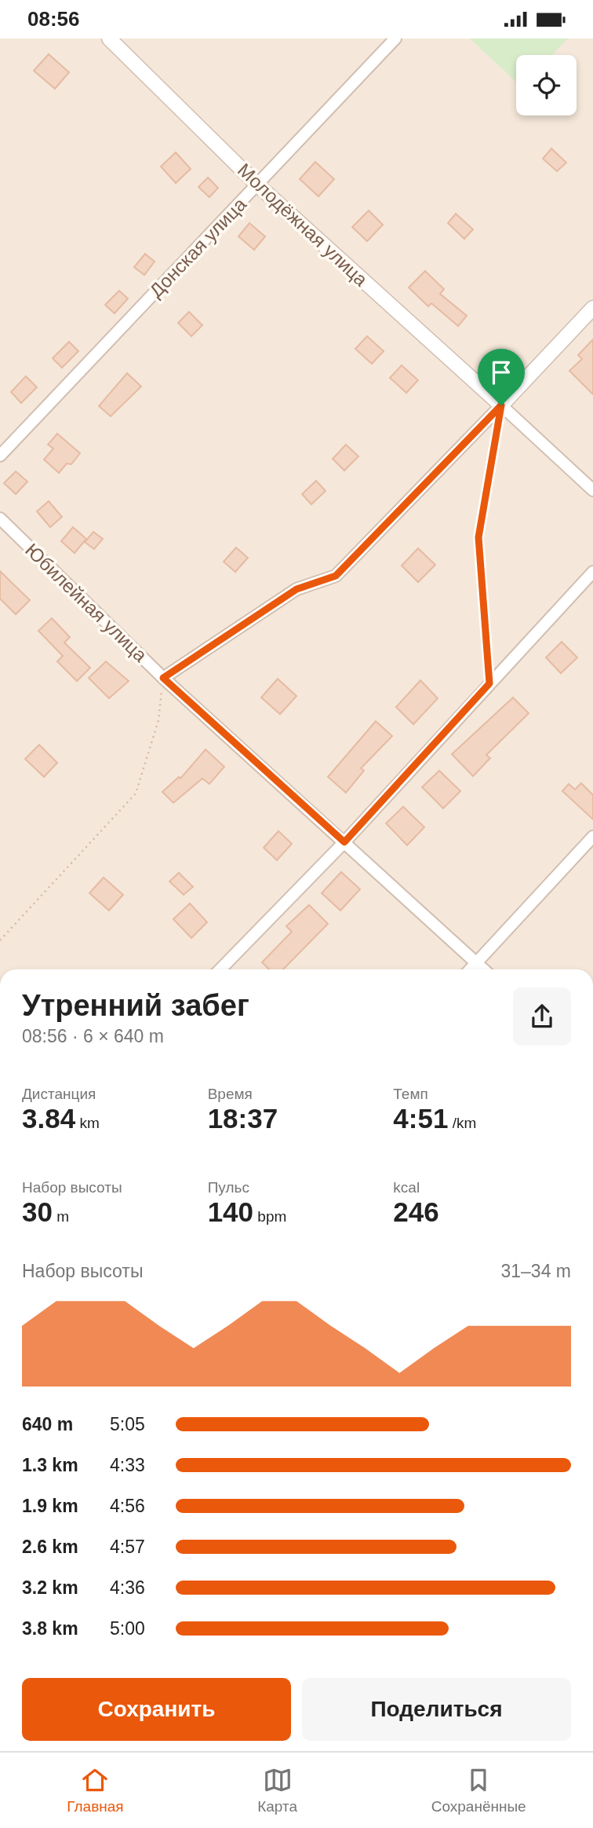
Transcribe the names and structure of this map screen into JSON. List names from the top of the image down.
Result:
{
  "streets": {
    "street": ["Молодёжная улица", "Донская улица", "Юбилейная улица"]
  },
  "crossings": [
    ["Молодёжная улица", "Донская улица"]
  ],
  "page": {
    "status": "08:56",
    "heading": ["Утренний забег", "08:56 · 6 × 640 m"],
    "stats": [
      ["Дистанция", "3.84 km"],
      ["Время", "18:37"],
      ["Темп", "4:51 /km"],
      ["Набор высоты", "30 m"],
      ["Пульс", "140 bpm"],
      ["kcal", "246"]
    ],
    "chart": ["Набор высоты", "31–34 m"],
    "list": [
      {
        "name": "640 m",
        "note": "5:05"
      },
      {
        "name": "1.3 km",
        "note": "4:33"
      },
      {
        "name": "1.9 km",
        "note": "4:56"
      },
      {
        "name": "2.6 km",
        "note": "4:57"
      },
      {
        "name": "3.2 km",
        "note": "4:36"
      },
      {
        "name": "3.8 km",
        "note": "5:00"
      }
    ],
    "buttons": ["Сохранить", "Поделиться"],
    "tabs": ["Главная", "Карта", "Сохранённые"]
  }
}
